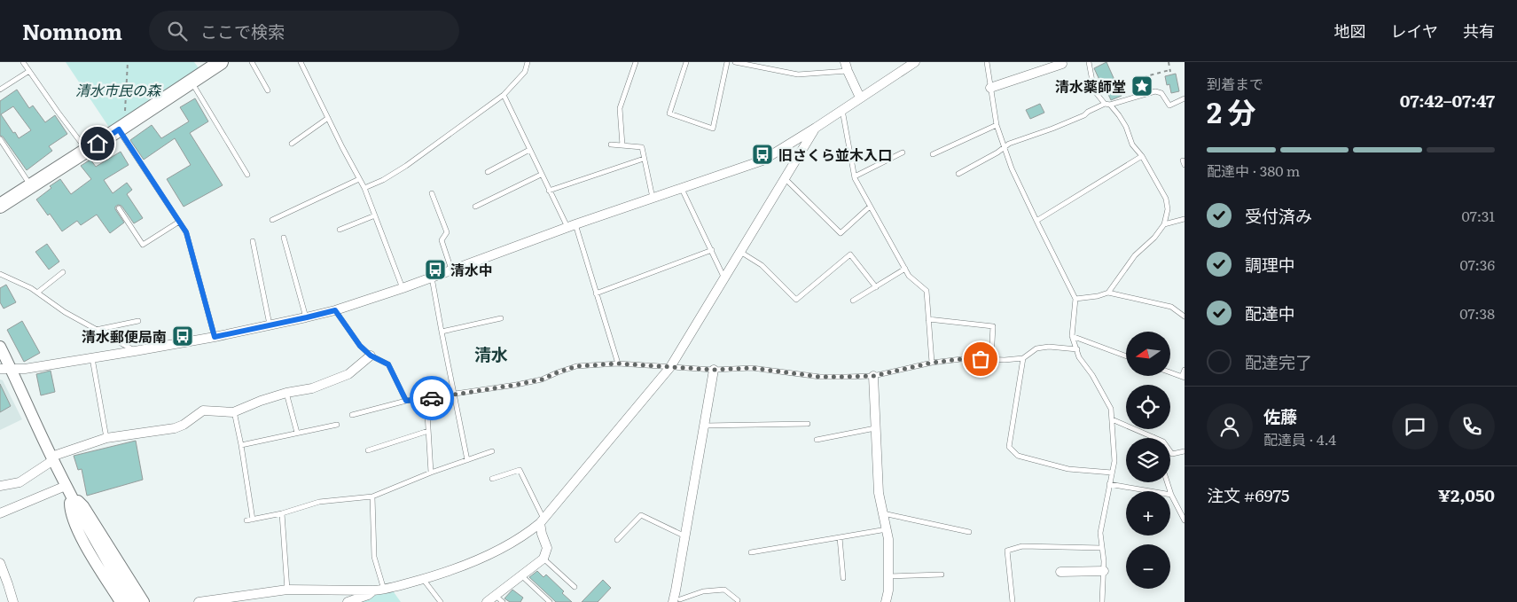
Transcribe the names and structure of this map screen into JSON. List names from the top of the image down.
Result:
{
  "districts": ["清水"],
  "parks": ["清水市民の森"],
  "places": {
    "place": ["清水薬師堂"],
    "bus stop": ["旧さくら並木入口", "清水中", "清水郵便局南"]
  },
  "north": "left",
  "page": {
    "header": "Nomnom",
    "search": "ここで検索",
    "nav": ["地図", "レイヤ", "共有"],
    "heading": ["2 分", "到着まで", "07:42–07:47"],
    "panel": [
      "佐藤",
      "配達員 · 4.4",
      "注文 #6975",
      "¥2,050"
    ],
    "bar": "配達中 · 380 m",
    "list": [
      ["受付済み", "07:31"],
      ["調理中", "07:36"],
      ["配達中", "07:38"],
      "配達完了"
    ],
    "map_buttons": ["+", "−"]
  }
}
